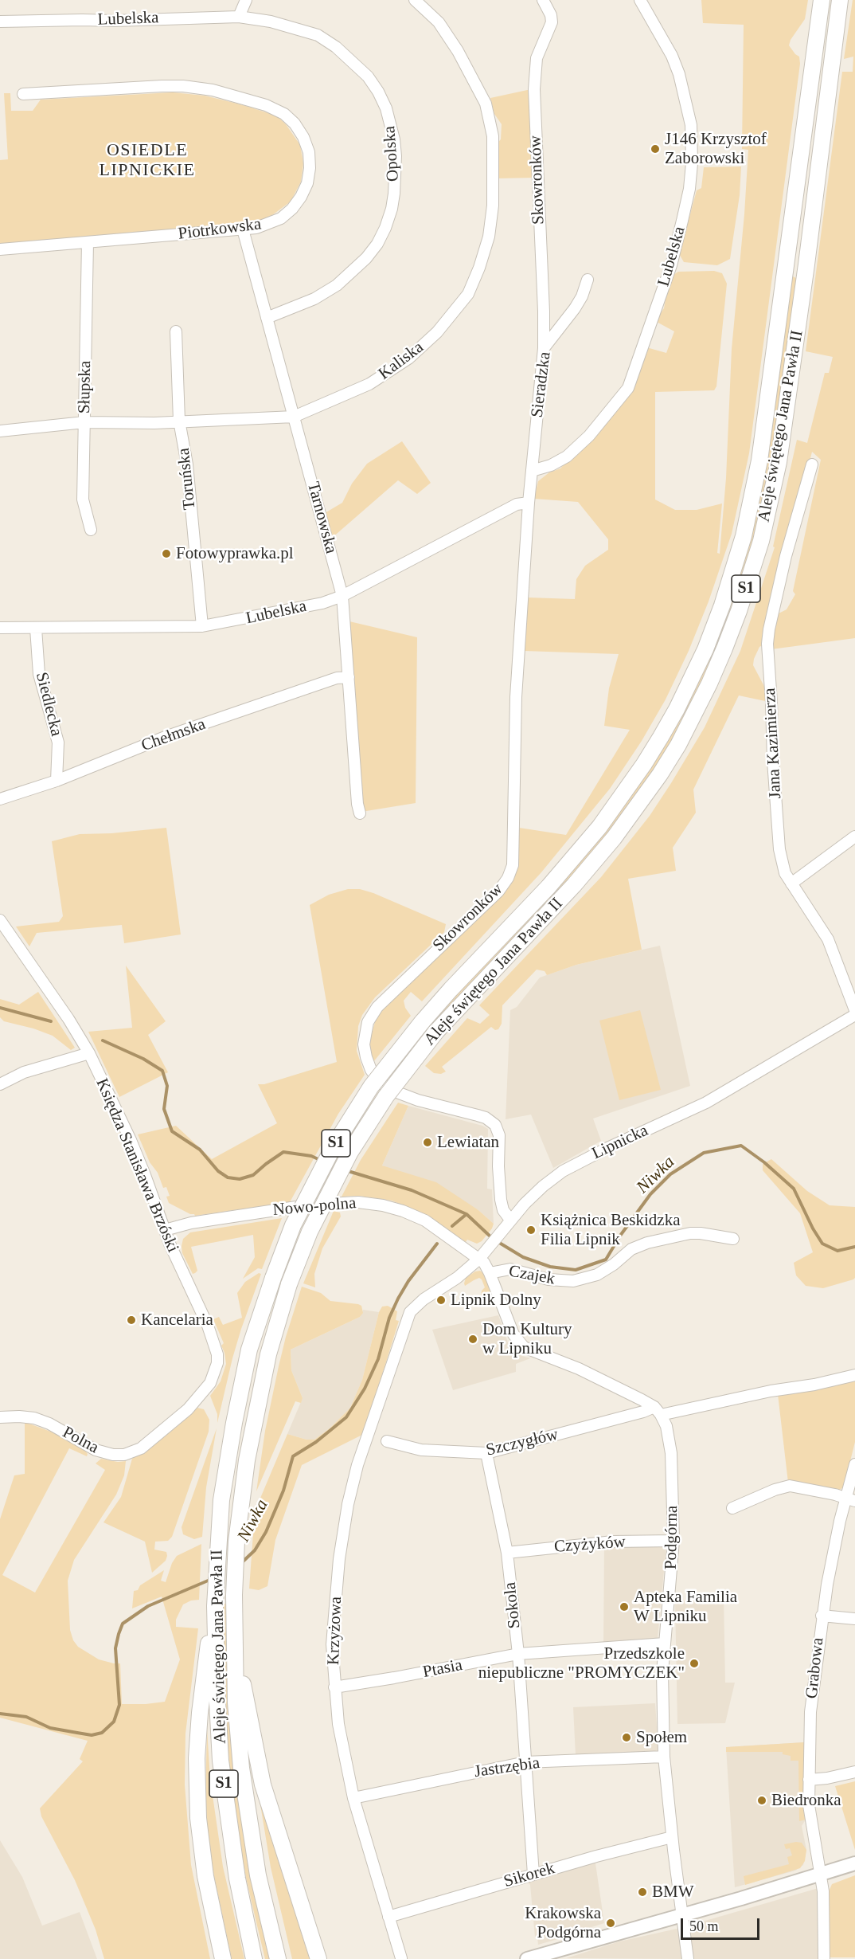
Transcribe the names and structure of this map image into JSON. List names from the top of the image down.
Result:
{
  "streets": {
    "highway": ["Aleje świętego Jana Pawła II", "S1"],
    "street": [
      "Lubelska",
      "Opolska",
      "Skowronków",
      "Piotrkowska",
      "Kaliska",
      "Sieradzka",
      "Słupska",
      "Toruńska",
      "Tarnowska",
      "Siedlecka",
      "Chełmska",
      "Jana Kazimierza",
      "Lipnicka",
      "Księdza Stanisława Brzóski",
      "Nowo-polna",
      "Czajek",
      "Polna",
      "Szczygłów",
      "Podgórna",
      "Czyżyków",
      "Sokola",
      "Krzyżowa",
      "Grabowa",
      "Ptasia",
      "Jastrzębia",
      "Sikorek"
    ]
  },
  "crossings": [
    ["Lubelska", "Opolska"],
    ["Lubelska", "Skowronków"],
    ["Lubelska", "Sieradzka"],
    ["Lubelska", "Toruńska"],
    ["Lubelska", "Tarnowska"],
    ["Lubelska", "Siedlecka"],
    ["Opolska", "Tarnowska"],
    ["Skowronków", "Sieradzka"],
    ["Skowronków", "Lipnicka"],
    ["Piotrkowska", "Słupska"],
    ["Piotrkowska", "Tarnowska"],
    ["Kaliska", "Słupska"],
    ["Kaliska", "Toruńska"],
    ["Kaliska", "Tarnowska"],
    ["Tarnowska", "Chełmska"],
    ["Siedlecka", "Chełmska"],
    ["Lipnicka", "Nowo-polna"],
    ["Lipnicka", "Krzyżowa"],
    ["Księdza Stanisława Brzóski", "Nowo-polna"],
    ["Księdza Stanisława Brzóski", "Polna"],
    ["Szczygłów", "Podgórna"],
    ["Szczygłów", "Sokola"],
    ["Podgórna", "Czyżyków"],
    ["Podgórna", "Ptasia"],
    ["Podgórna", "Jastrzębia"],
    ["Podgórna", "Sikorek"],
    ["Czyżyków", "Sokola"],
    ["Sokola", "Ptasia"],
    ["Sokola", "Jastrzębia"],
    ["Sokola", "Sikorek"],
    ["Krzyżowa", "Ptasia"],
    ["Krzyżowa", "Jastrzębia"],
    ["Krzyżowa", "Sikorek"]
  ],
  "districts": ["OSIEDLE LIPNICKIE"],
  "water": ["Niwka"],
  "places": [
    "J146 Krzysztof Zaborowski",
    "Fotowyprawka.pl",
    "Lewiatan",
    "Książnica Beskidzka Filia Lipnik",
    "Lipnik Dolny",
    "Kancelaria",
    "Dom Kultury w Lipniku",
    "Apteka Familia W Lipniku",
    "Przedszkole niepubliczne \"PROMYCZEK\"",
    "Społem",
    "Biedronka",
    "BMW",
    "Krakowska Podgórna"
  ],
  "scale_bar": "50 m"
}
